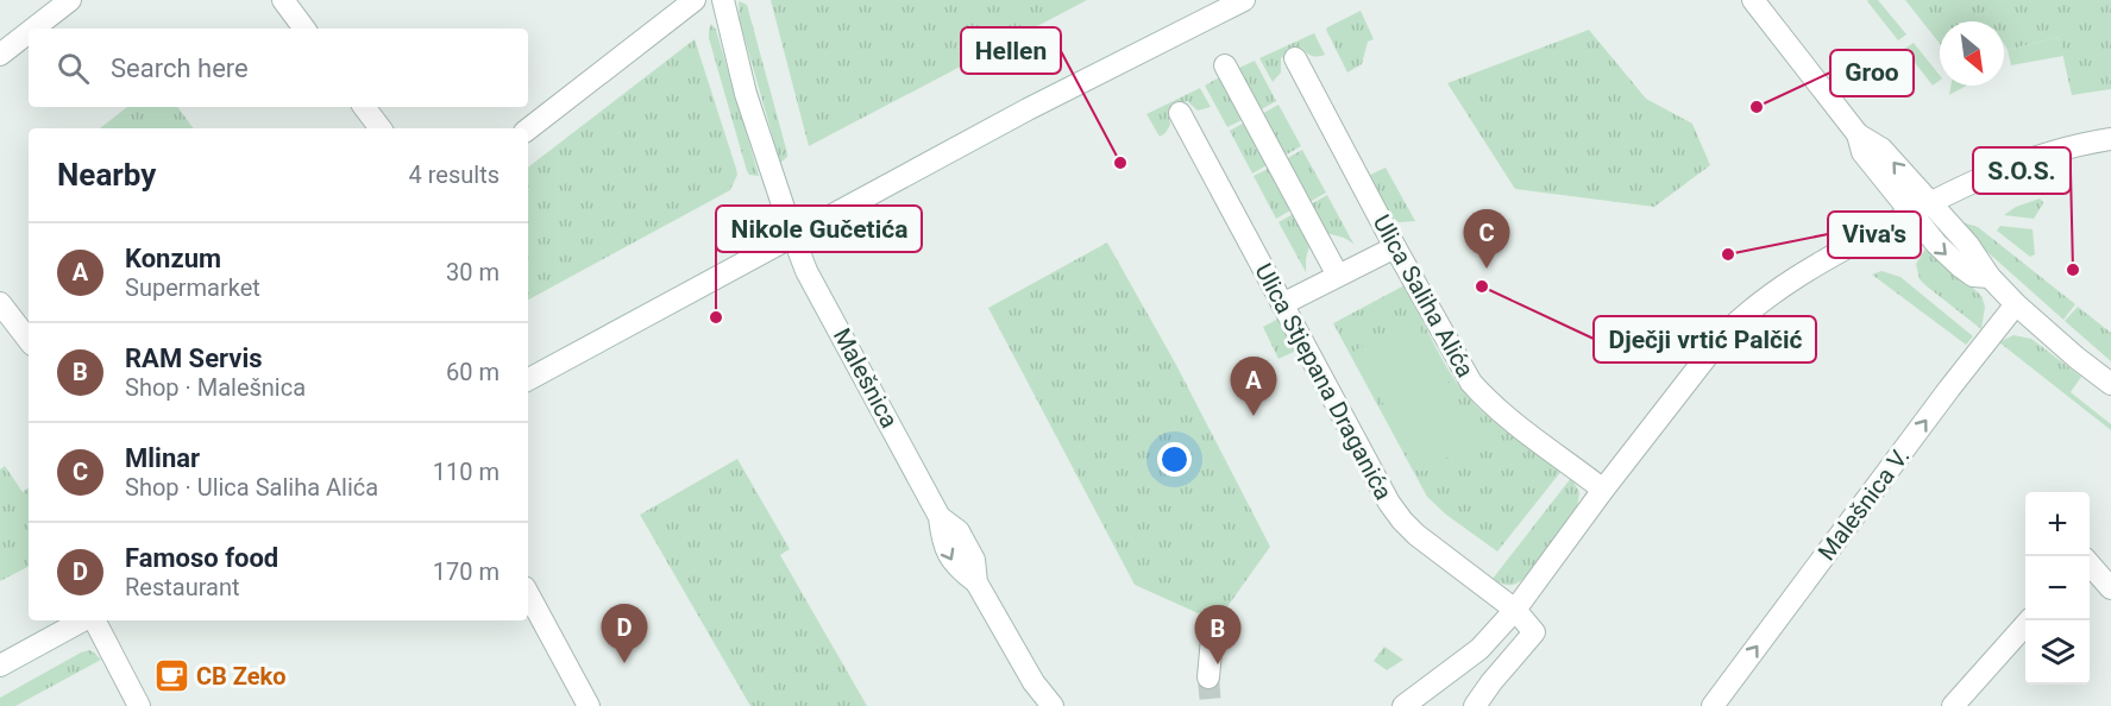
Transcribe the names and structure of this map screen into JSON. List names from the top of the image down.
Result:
{
  "streets": {
    "street": [
      "Ulica Saliha Alića",
      "Malešnica",
      "Ulica Stjepana Draganića",
      "Malešnica V."
    ]
  },
  "one_way": ["Malešnica V."],
  "places": {
    "other": [
      "Groo",
      "Hellen",
      "Viva's",
      "S.O.S.",
      "Dječji vrtić Palčić",
      "Nikole Gučetića"
    ],
    "cafe": ["CB Zeko"]
  },
  "north": "bottom right",
  "page": {
    "search": "Search here",
    "heading": ["Nearby", "4 results"],
    "pins": [
      "C",
      "A",
      "D",
      "B"
    ],
    "list": [
      {
        "mark": "A",
        "name": "Konzum",
        "note": "Supermarket",
        "value": "30 m"
      },
      {
        "mark": "B",
        "name": "RAM Servis",
        "note": "Shop · Malešnica",
        "value": "60 m"
      },
      {
        "mark": "C",
        "name": "Mlinar",
        "note": "Shop · Ulica Saliha Alića",
        "value": "110 m"
      },
      {
        "mark": "D",
        "name": "Famoso food",
        "note": "Restaurant",
        "value": "170 m"
      }
    ],
    "map_buttons": ["+", "−"]
  }
}
